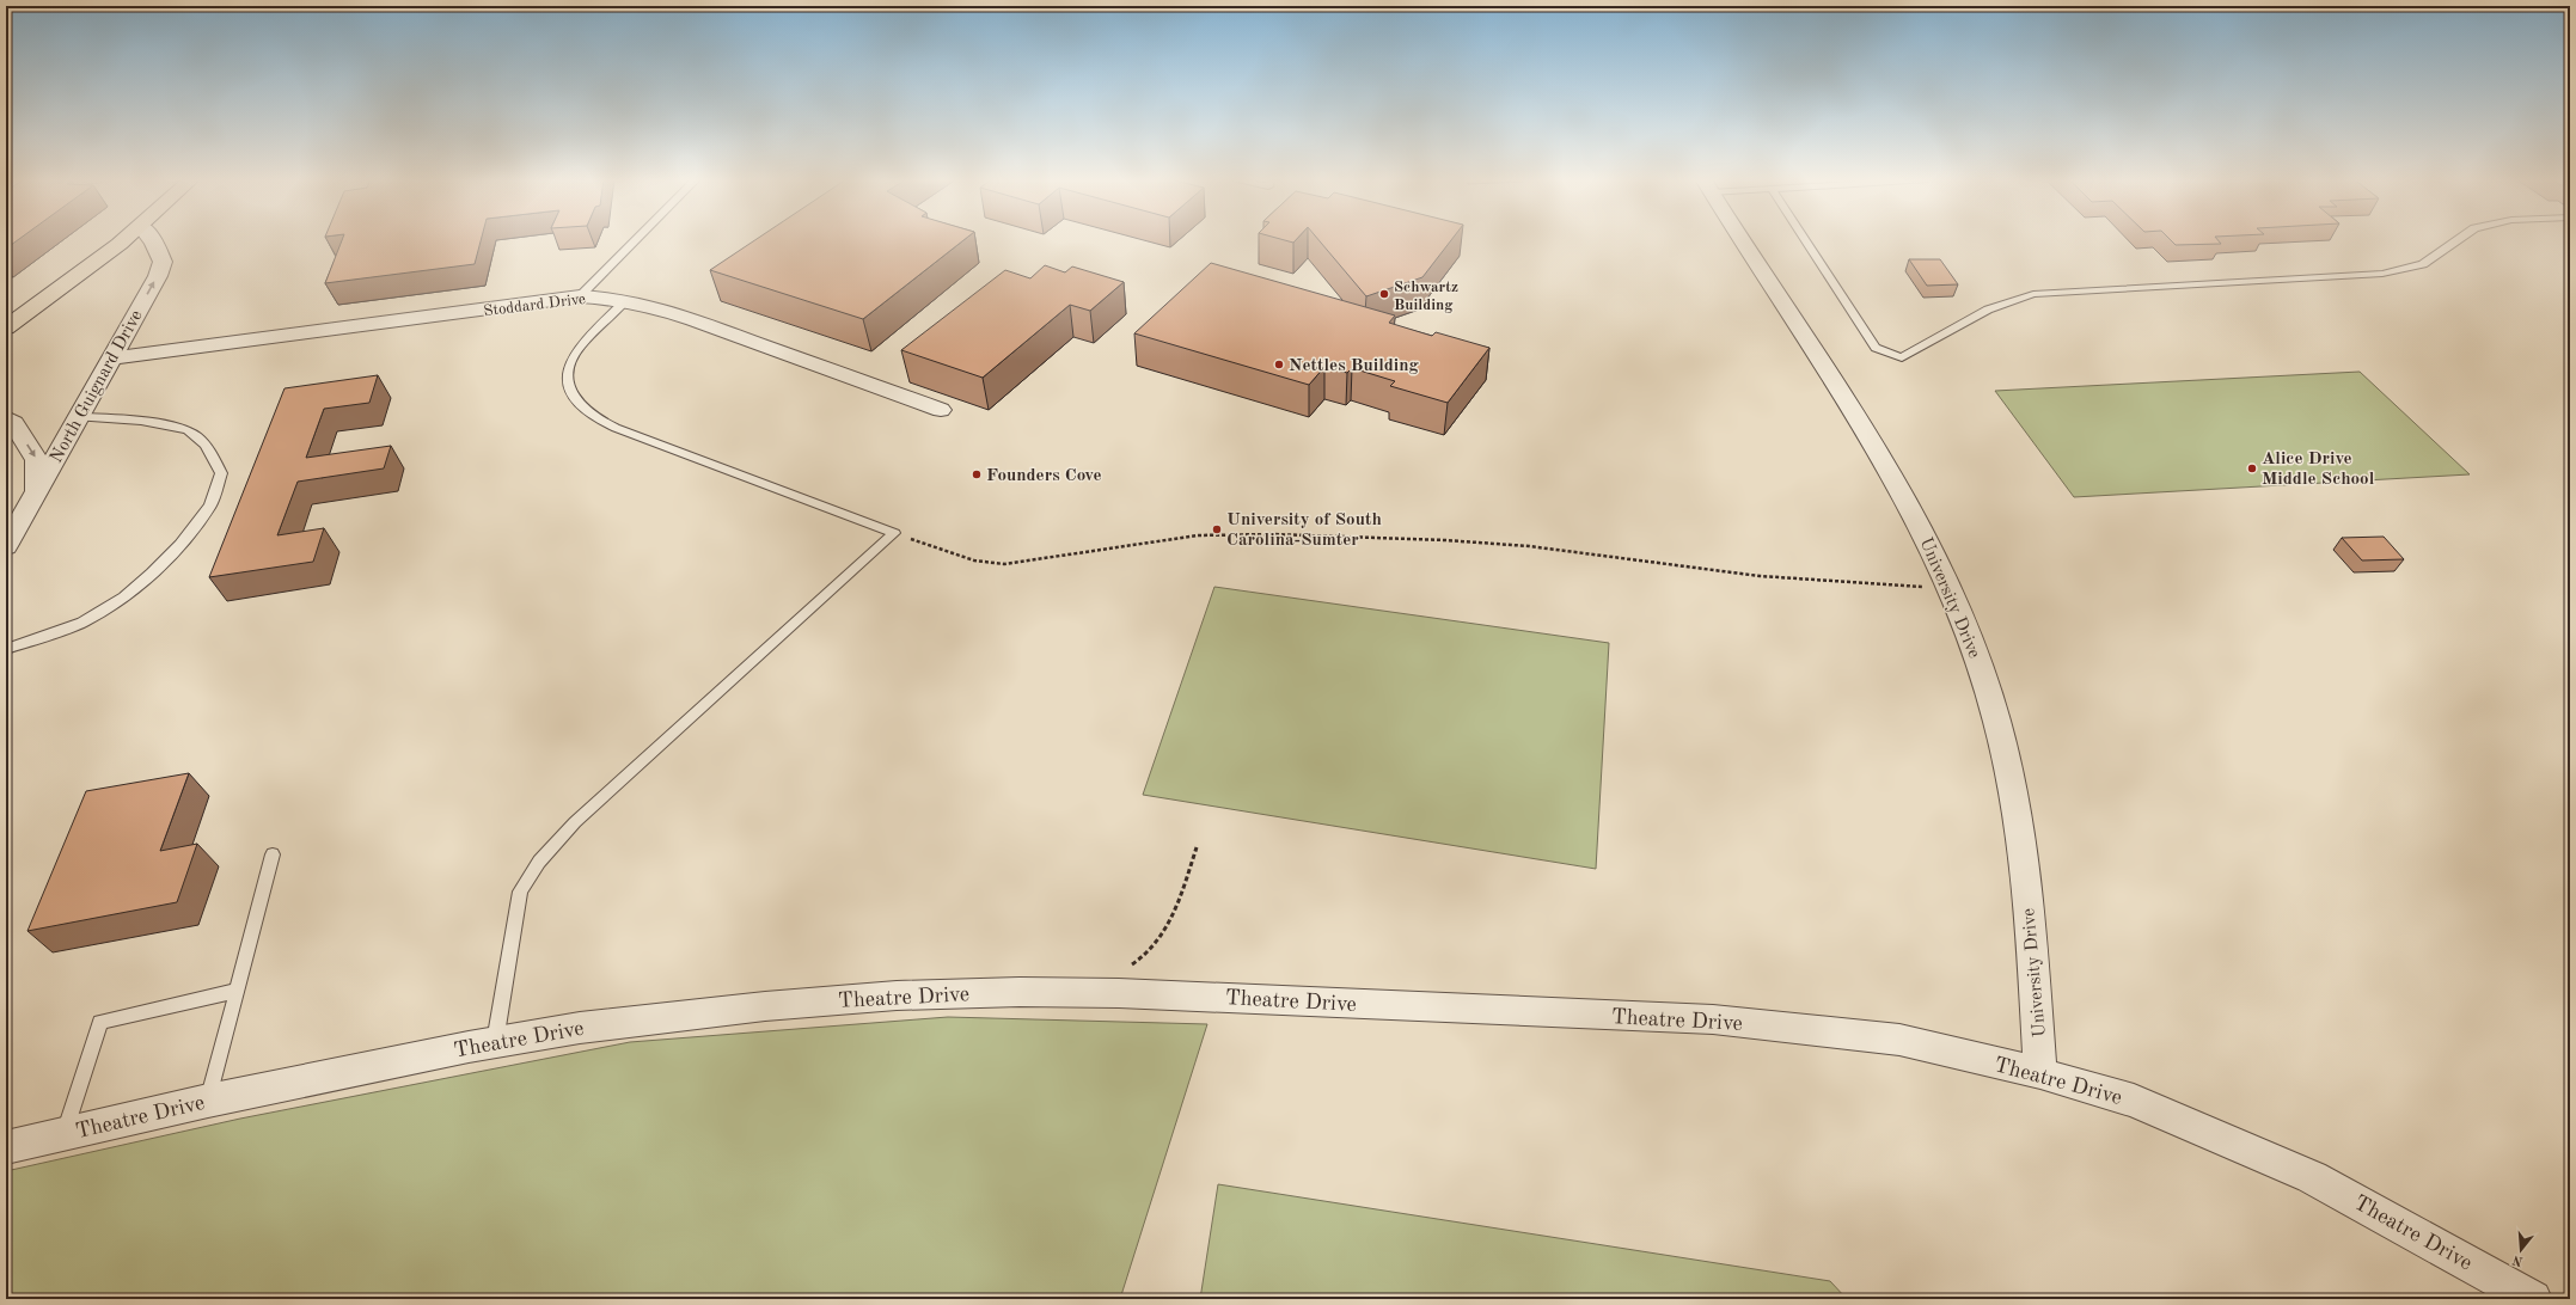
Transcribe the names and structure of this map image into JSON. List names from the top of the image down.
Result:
{
  "streets": {
    "street": [
      "Stoddard Drive",
      "North Guignard Drive",
      "University Drive",
      "Theatre Drive"
    ]
  },
  "crossings": [
    ["Stoddard Drive", "North Guignard Drive"],
    ["University Drive", "Theatre Drive"]
  ],
  "one_way": ["North Guignard Drive"],
  "places": [
    "Schwartz Building",
    "Nettles Building",
    "Alice Drive Middle School",
    "Founders Cove",
    "University of South Carolina-Sumter"
  ],
  "north": "bottom"
}
